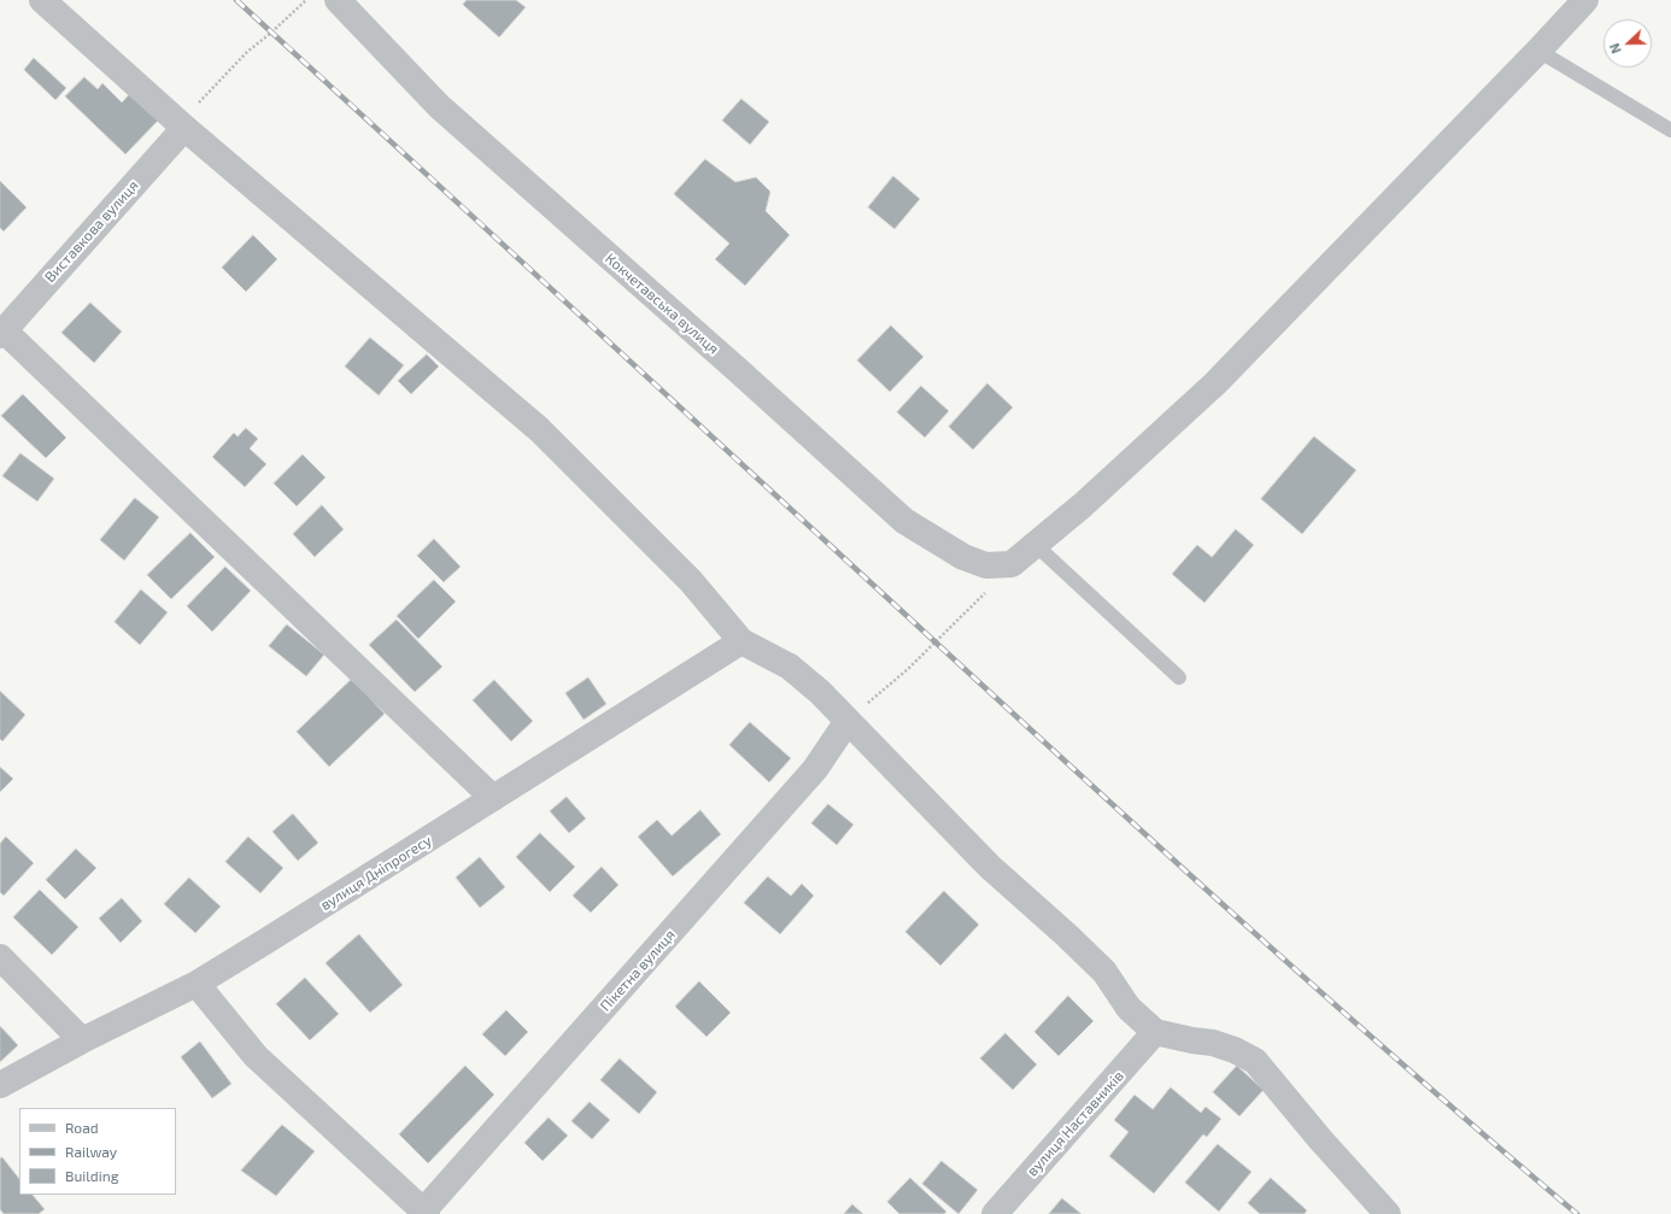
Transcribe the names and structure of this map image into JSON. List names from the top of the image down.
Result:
{
  "streets": {
    "street": [
      "Виставкова вулиця",
      "Кокчетавська вулиця",
      "вулиця Дніпрогесу",
      "Пікетна вулиця",
      "вулиця Наставників"
    ]
  },
  "legend": ["Road", "Railway", "Building"],
  "north": "left"
}
